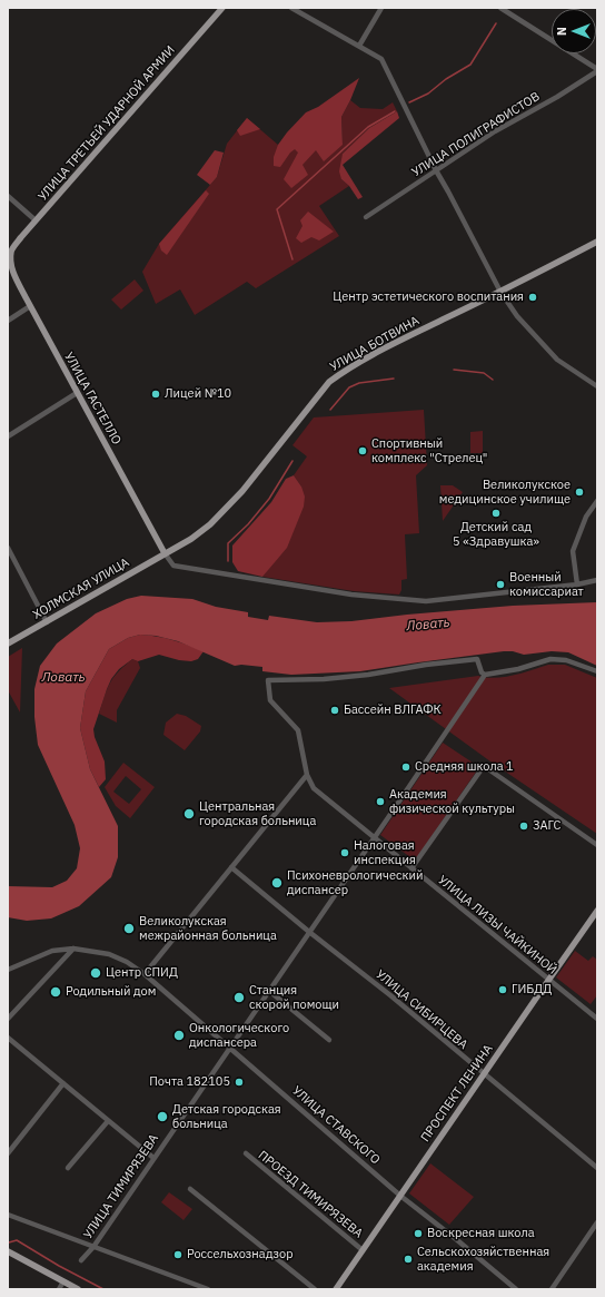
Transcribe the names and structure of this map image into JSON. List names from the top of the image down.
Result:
{
  "streets": {
    "main road": [
      "УЛИЦА ТРЕТЬЕЙ УДАРНОЙ АРМИИ",
      "УЛИЦА БОТВИНА",
      "УЛИЦА ГАСТЕЛЛО",
      "ХОЛМСКАЯ УЛИЦА",
      "ПРОСПЕКТ ЛЕНИНА"
    ],
    "street": [
      "УЛИЦА ПОЛИГРАФИСТОВ",
      "УЛИЦА ЛИЗЫ ЧАЙКИНОЙ",
      "УЛИЦА СИБИРЦЕВА",
      "УЛИЦА СТАВСКОГО",
      "УЛИЦА ТИМИРЯЗЕВА",
      "ПРОЕЗД ТИМИРЯЗЕВА"
    ]
  },
  "crossings": [
    ["УЛИЦА ТРЕТЬЕЙ УДАРНОЙ АРМИИ", "УЛИЦА ГАСТЕЛЛО"],
    ["УЛИЦА БОТВИНА", "УЛИЦА ГАСТЕЛЛО"],
    ["УЛИЦА БОТВИНА", "ХОЛМСКАЯ УЛИЦА"],
    ["УЛИЦА ГАСТЕЛЛО", "ХОЛМСКАЯ УЛИЦА"],
    ["УЛИЦА ЛИЗЫ ЧАЙКИНОЙ", "ПРОСПЕКТ ЛЕНИНА"],
    ["УЛИЦА ЛИЗЫ ЧАЙКИНОЙ", "УЛИЦА ТИМИРЯЗЕВА"],
    ["УЛИЦА СИБИРЦЕВА", "ПРОСПЕКТ ЛЕНИНА"],
    ["УЛИЦА СИБИРЦЕВА", "УЛИЦА ТИМИРЯЗЕВА"],
    ["ПРОСПЕКТ ЛЕНИНА", "УЛИЦА СТАВСКОГО"],
    ["ПРОСПЕКТ ЛЕНИНА", "ПРОЕЗД ТИМИРЯЗЕВА"],
    ["УЛИЦА СТАВСКОГО", "УЛИЦА ТИМИРЯЗЕВА"]
  ],
  "water": ["Ловать"],
  "places": [
    "Центр эстетического воспитания",
    "Лицей №10",
    "Спортивный комплекс \"Стрелец\"",
    "Великолукское медицинское училище",
    "Детский сад 5 «Здравушка»",
    "Военный комиссариат",
    "Бассейн ВЛГАФК",
    "Средняя школа 1",
    "Aкадемия физической культуры",
    "Центральная городская больница",
    "ЗАГС",
    "Налоговая инспекция",
    "Психоневрологический диспансер",
    "Великолукская межрайонная больница",
    "Центр СПИД",
    "ГИБДД",
    "Родильный дом",
    "Станция скорой помощи",
    "Онкологического диспансера",
    "Почта 182105",
    "Детская городская больница",
    "Воскресная школа",
    "Россельхознадзор",
    "Сельскохозяйственная академия"
  ],
  "north": "left"
}
